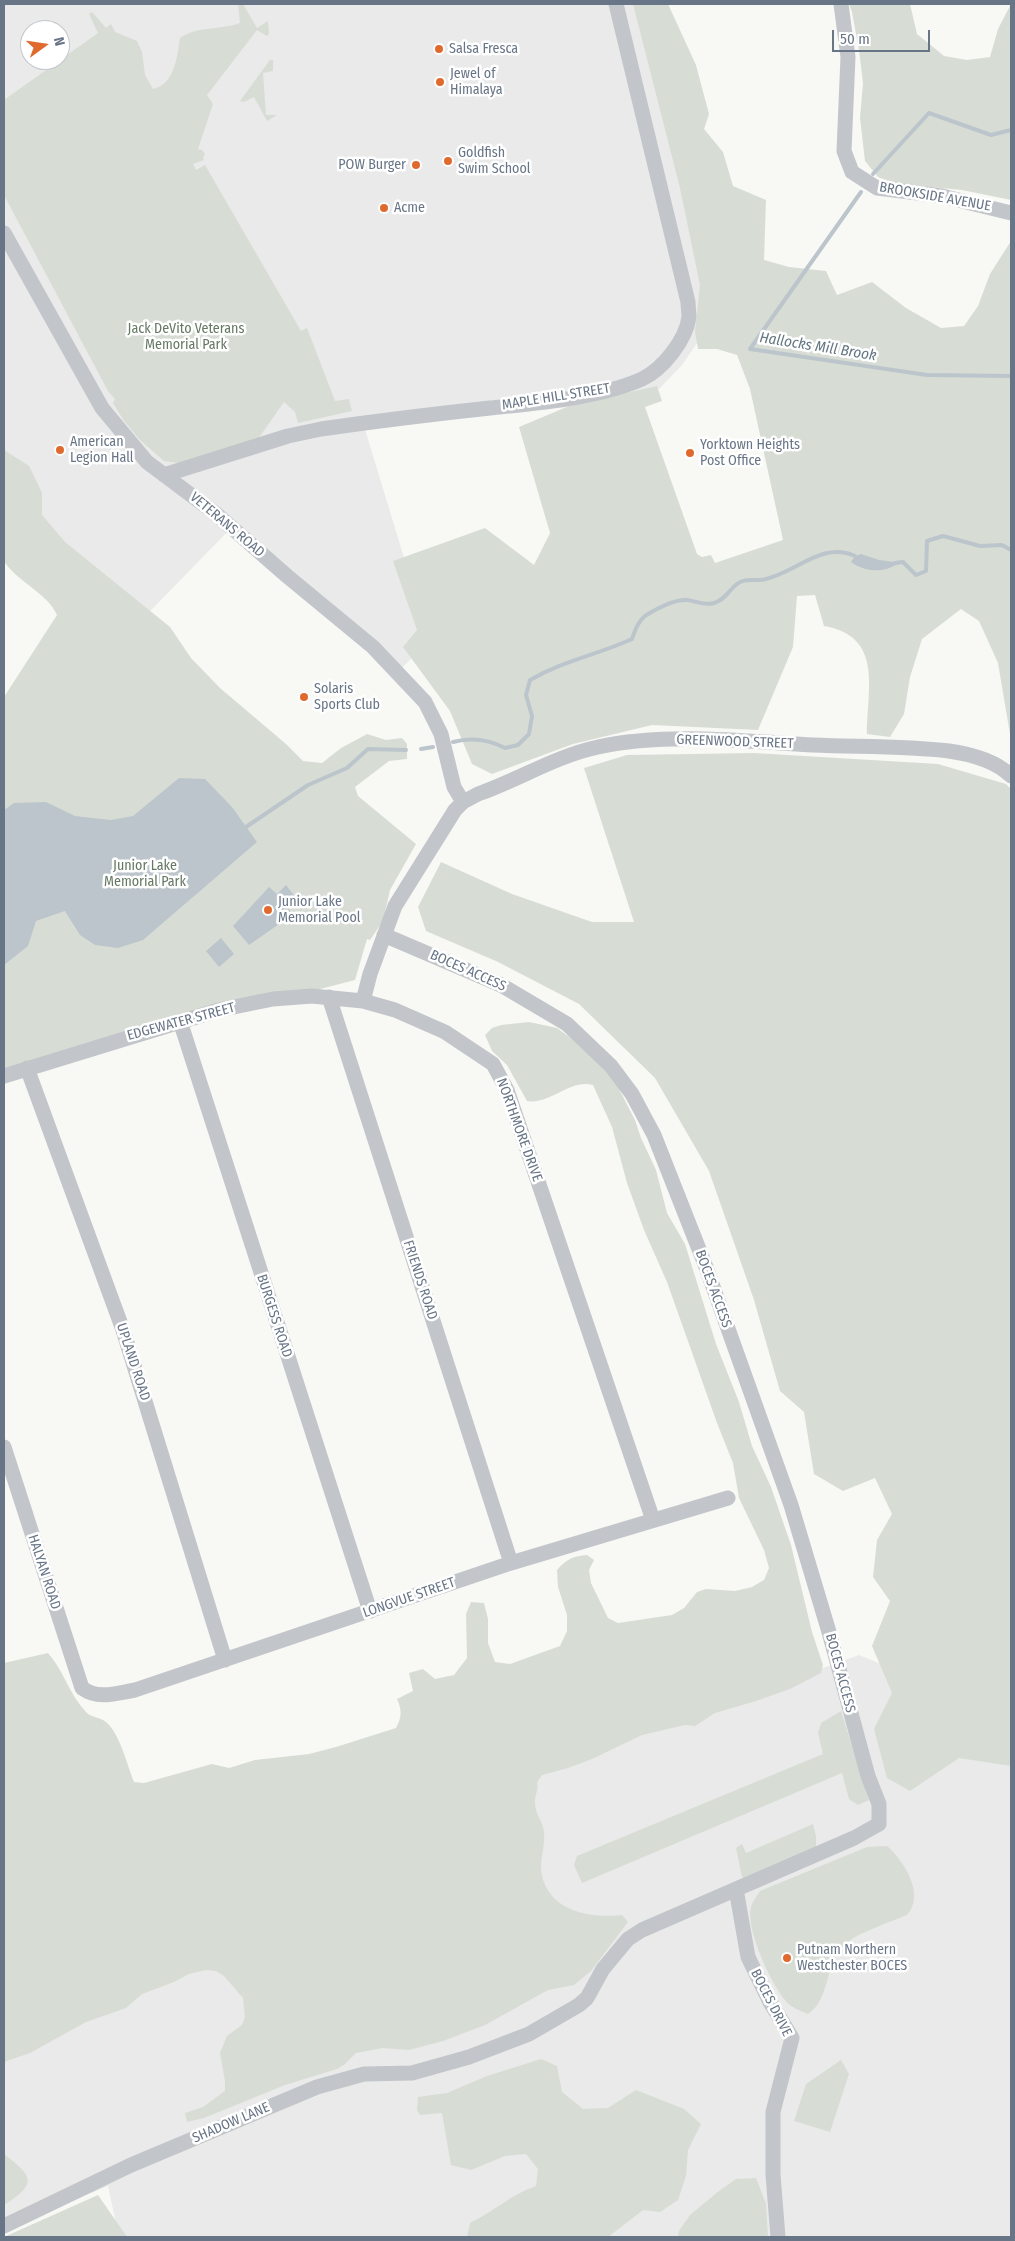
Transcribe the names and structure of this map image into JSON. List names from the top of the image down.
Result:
{
  "streets": {
    "street": [
      "BROOKSIDE AVENUE",
      "MAPLE HILL STREET",
      "VETERANS ROAD",
      "GREENWOOD STREET",
      "BOCES ACCESS",
      "EDGEWATER STREET",
      "NORTHMORE DRIVE",
      "FRIENDS ROAD",
      "BURGESS ROAD",
      "UPLAND ROAD",
      "HALYAN ROAD",
      "LONGVUE STREET",
      "BOCES DRIVE",
      "SHADOW LANE"
    ]
  },
  "crossings": [
    ["MAPLE HILL STREET", "VETERANS ROAD"],
    ["VETERANS ROAD", "GREENWOOD STREET"],
    ["BOCES ACCESS", "BOCES DRIVE"],
    ["BOCES ACCESS", "SHADOW LANE"],
    ["EDGEWATER STREET", "NORTHMORE DRIVE"],
    ["EDGEWATER STREET", "FRIENDS ROAD"],
    ["EDGEWATER STREET", "BURGESS ROAD"],
    ["EDGEWATER STREET", "UPLAND ROAD"],
    ["NORTHMORE DRIVE", "LONGVUE STREET"],
    ["FRIENDS ROAD", "LONGVUE STREET"],
    ["BURGESS ROAD", "LONGVUE STREET"],
    ["UPLAND ROAD", "LONGVUE STREET"],
    ["HALYAN ROAD", "LONGVUE STREET"],
    ["BOCES DRIVE", "SHADOW LANE"]
  ],
  "water": ["Hallocks Mill Brook"],
  "parks": ["Jack DeVito Veterans Memorial Park", "Junior Lake Memorial Park"],
  "places": [
    "Salsa Fresca",
    "Jewel of Himalaya",
    "Goldfish Swim School",
    "POW Burger",
    "Acme",
    "American Legion Hall",
    "Yorktown Heights Post Office",
    "Solaris Sports Club",
    "Junior Lake Memorial Pool",
    "Putnam Northern Westchester BOCES"
  ],
  "scale_bar": "50 m",
  "north": "right"
}
